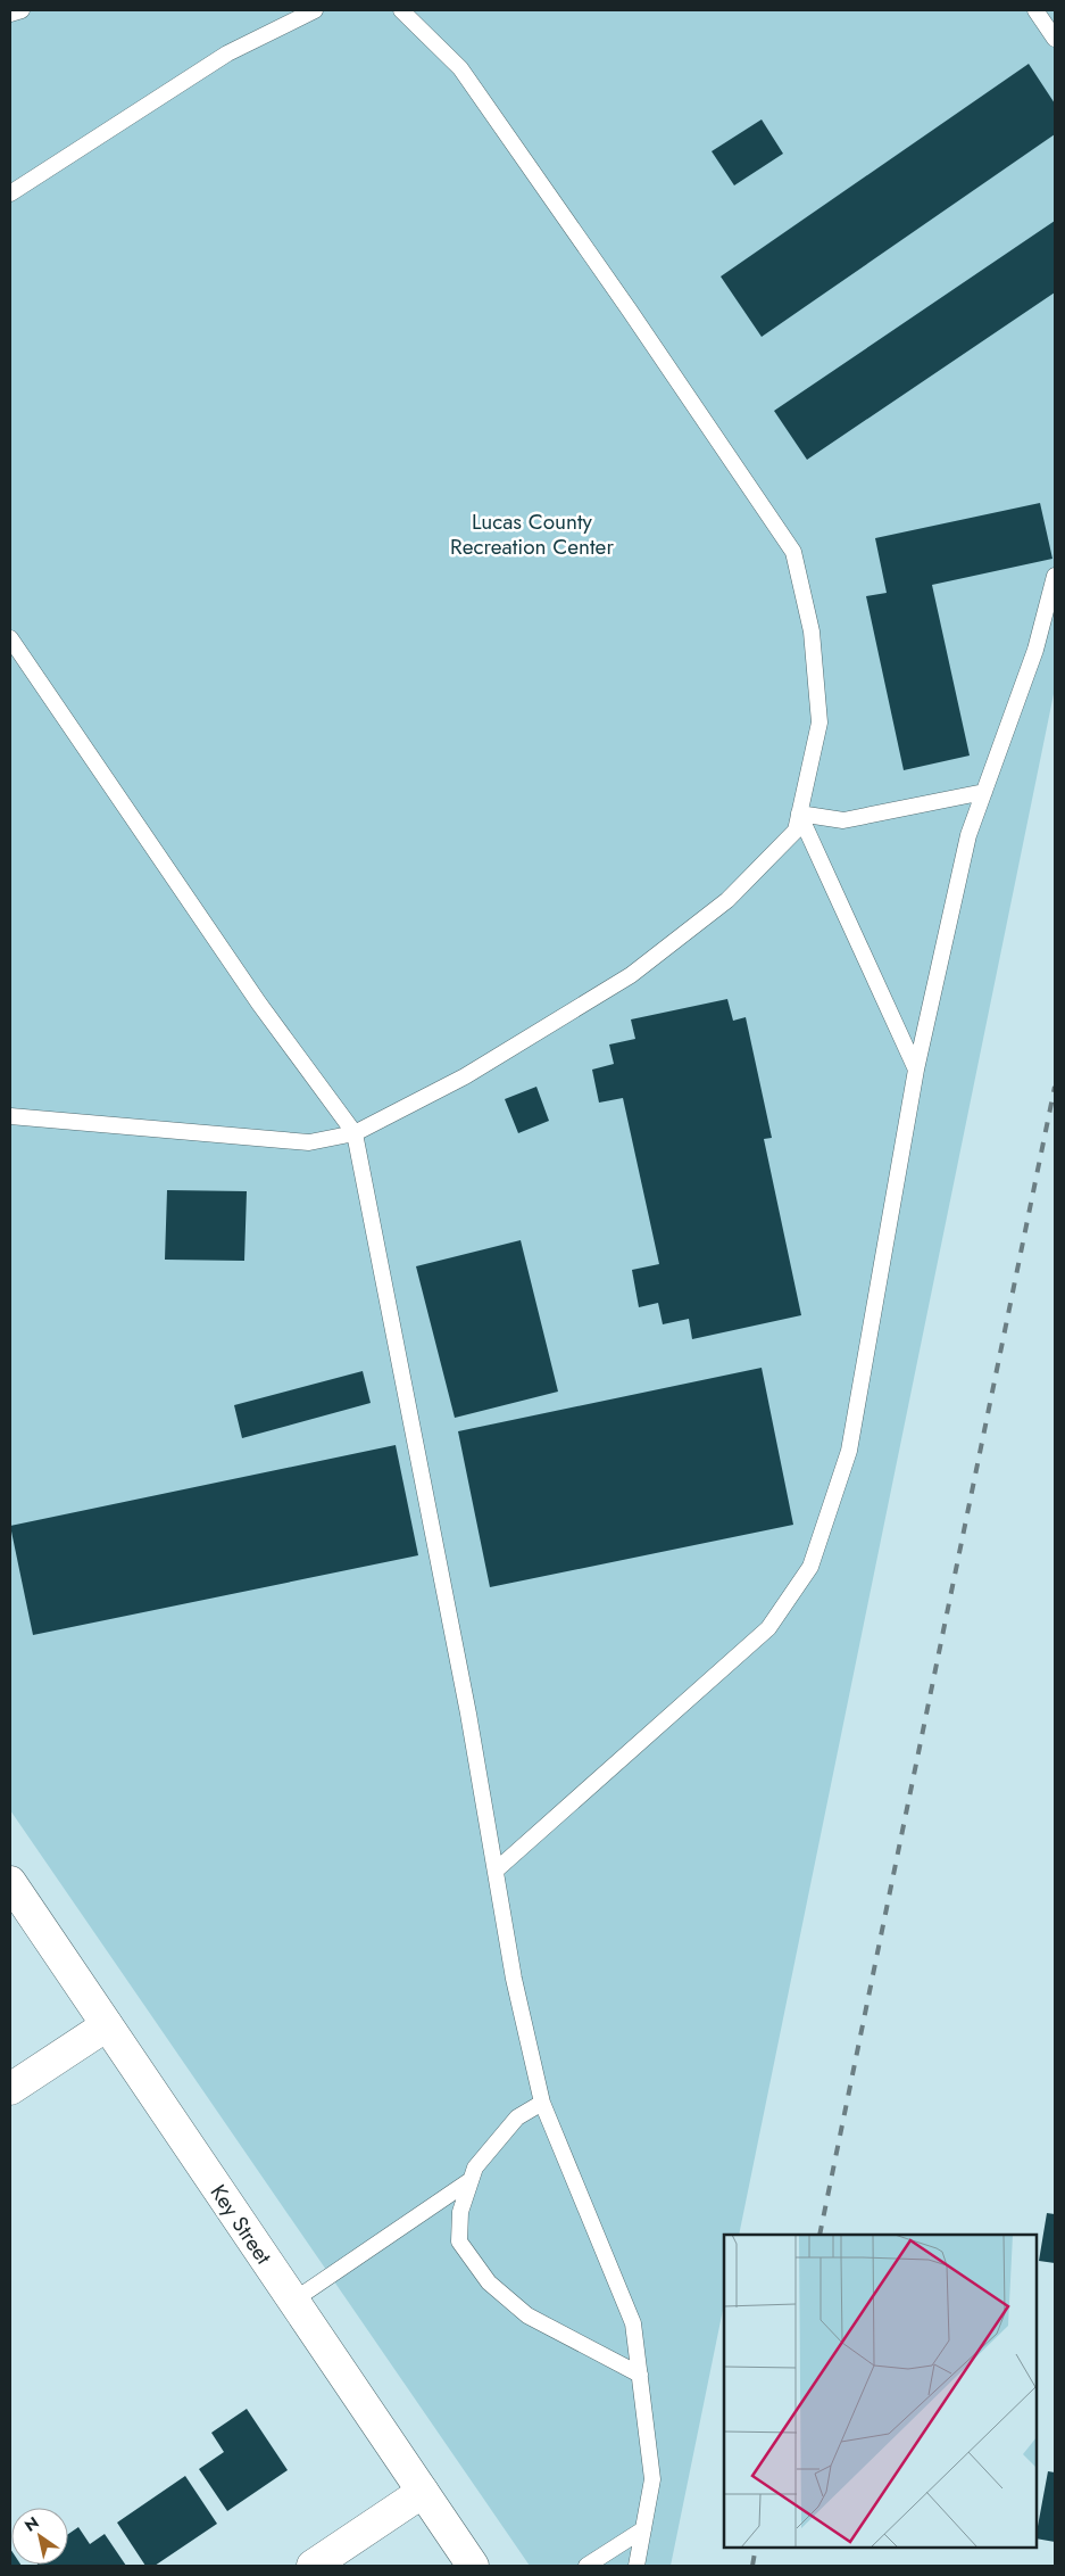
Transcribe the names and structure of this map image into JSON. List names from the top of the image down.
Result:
{
  "streets": {
    "street": ["Key Street"]
  },
  "parks": ["Lucas County Recreation Center"],
  "north": "top left"
}
